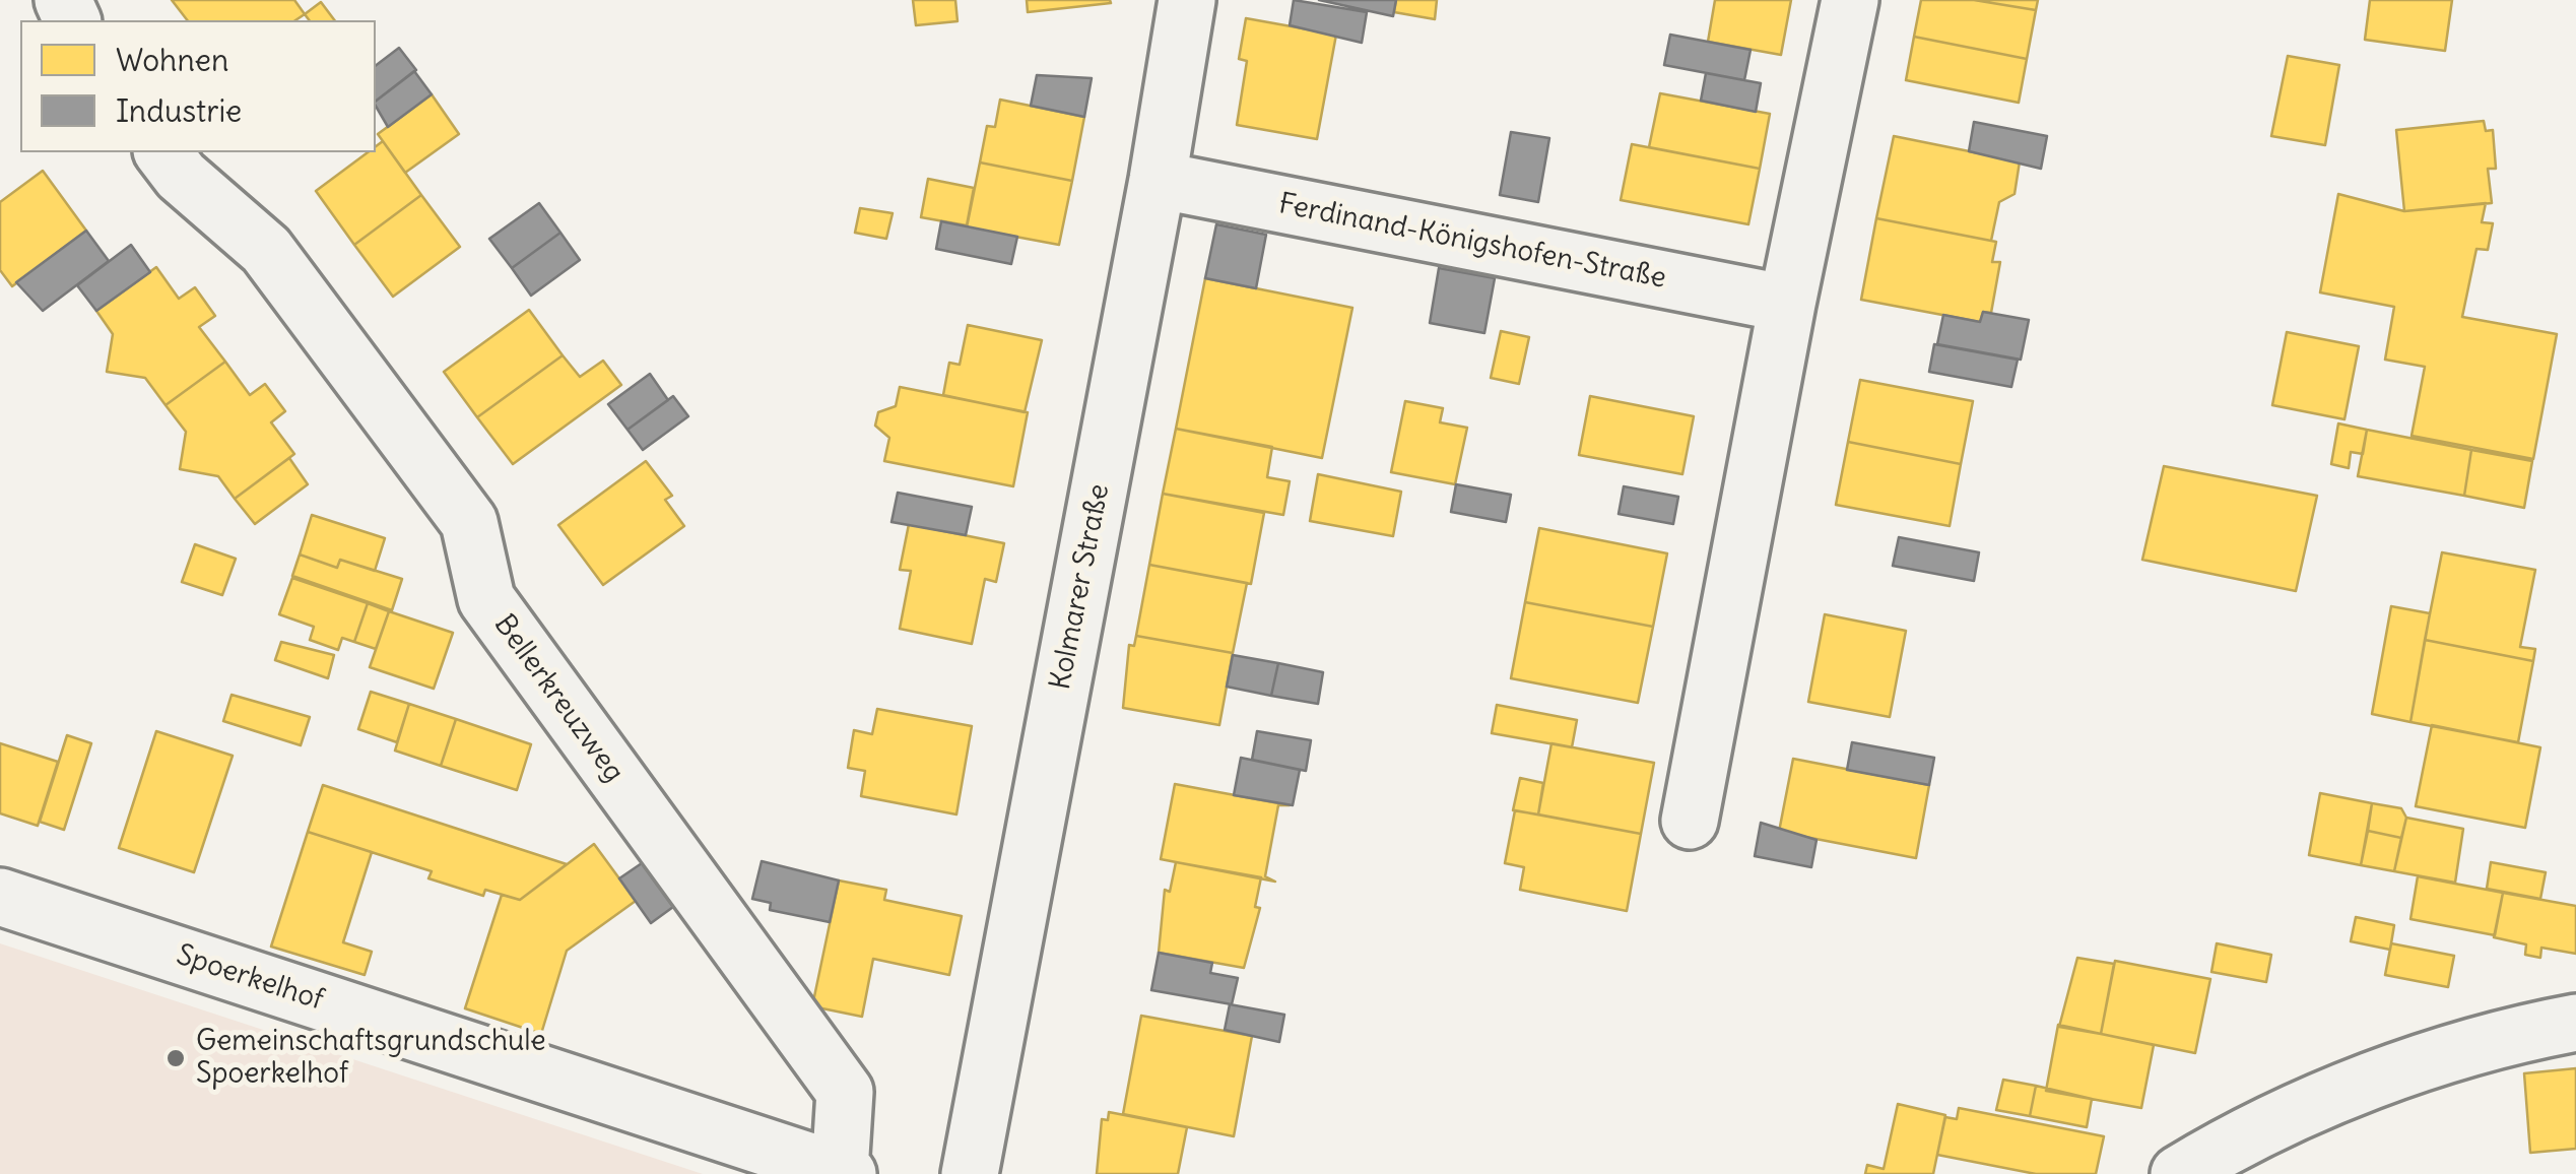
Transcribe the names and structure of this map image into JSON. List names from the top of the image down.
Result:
{
  "streets": {
    "street": [
      "Ferdinand-Königshofen-Straße",
      "Kolmarer Straße",
      "Bellerkreuzweg",
      "Spoerkelhof"
    ]
  },
  "crossings": [
    ["Ferdinand-Königshofen-Straße", "Kolmarer Straße"],
    ["Bellerkreuzweg", "Spoerkelhof"]
  ],
  "places": ["Gemeinschaftsgrundschule Spoerkelhof"],
  "legend": ["Wohnen", "Industrie"]
}
